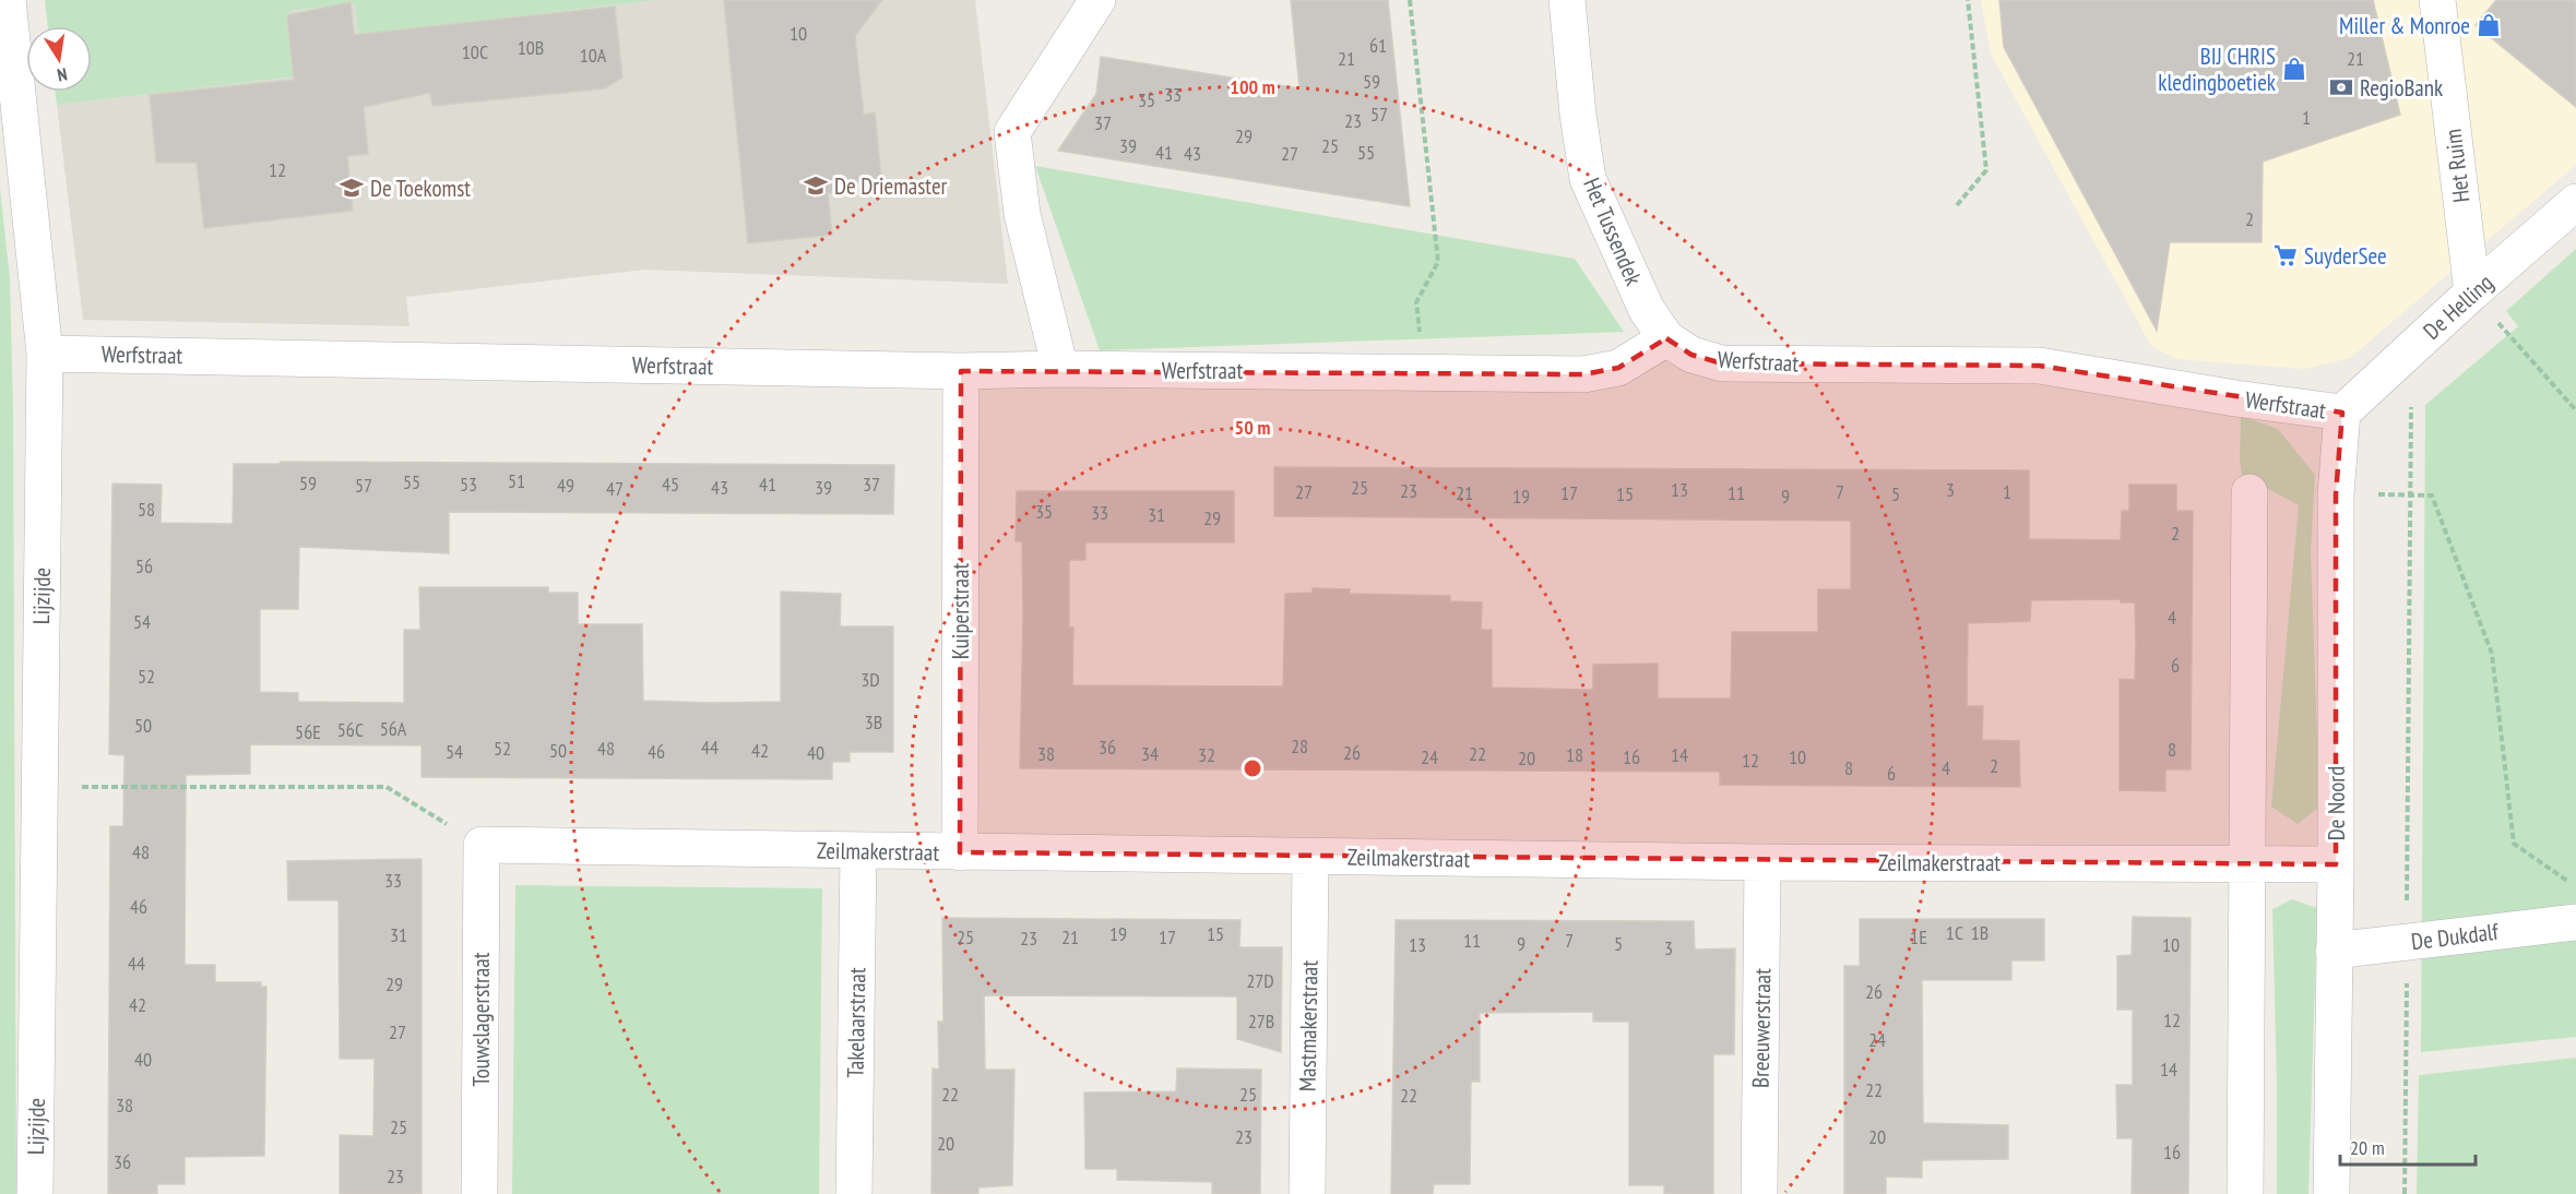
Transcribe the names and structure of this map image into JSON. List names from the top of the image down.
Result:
{
  "streets": {
    "street": [
      "Het Ruim",
      "Het Tussendek",
      "De Helling",
      "Werfstraat",
      "Lijzijde",
      "Kuiperstraat",
      "De Noord",
      "Zeilmakerstraat",
      "De Dukdalf",
      "Touwslagerstraat",
      "Takelaarstraat",
      "Mastmakerstraat",
      "Breeuwerstraat"
    ]
  },
  "crossings": [
    ["Het Ruim", "De Helling"],
    ["Het Tussendek", "Werfstraat"],
    ["De Helling", "Werfstraat"],
    ["De Helling", "De Noord"],
    ["Werfstraat", "Lijzijde"],
    ["Werfstraat", "Kuiperstraat"],
    ["Werfstraat", "De Noord"],
    ["Kuiperstraat", "Zeilmakerstraat"],
    ["De Noord", "Zeilmakerstraat"],
    ["De Noord", "De Dukdalf"],
    ["Zeilmakerstraat", "Touwslagerstraat"],
    ["Zeilmakerstraat", "Takelaarstraat"],
    ["Zeilmakerstraat", "Mastmakerstraat"],
    ["Zeilmakerstraat", "Breeuwerstraat"]
  ],
  "places": {
    "shop": ["Miller & Monroe", "BIJ CHRIS kledingboetiek"],
    "bank": ["RegioBank"],
    "school or university": ["De Driemaster", "De Toekomst"],
    "supermarket": ["SuyderSee"]
  },
  "house_numbers": [
    "10",
    "61",
    "10B",
    "10C",
    "10A",
    "21",
    "21",
    "59",
    "33",
    "35",
    "57",
    "1",
    "23",
    "37",
    "29",
    "39",
    "25",
    "41",
    "55",
    "43",
    "27",
    "12",
    "2",
    "51",
    "55",
    "59",
    "53",
    "45",
    "41",
    "37",
    "57",
    "49",
    "43",
    "39",
    "25",
    "47",
    "13",
    "3",
    "23",
    "27",
    "7",
    "1",
    "21",
    "17",
    "11",
    "15",
    "5",
    "19",
    "9",
    "58",
    "35",
    "33",
    "31",
    "29",
    "2",
    "56",
    "4",
    "54",
    "6",
    "52",
    "3D",
    "3B",
    "50",
    "56A",
    "56C",
    "56E",
    "28",
    "44",
    "36",
    "52",
    "48",
    "8",
    "50",
    "42",
    "54",
    "46",
    "40",
    "26",
    "38",
    "34",
    "22",
    "32",
    "18",
    "14",
    "24",
    "16",
    "10",
    "20",
    "12",
    "2",
    "8",
    "4",
    "6",
    "48",
    "33",
    "46",
    "1C",
    "1B",
    "19",
    "15",
    "31",
    "25",
    "21",
    "17",
    "1E",
    "23",
    "11",
    "7",
    "9",
    "5",
    "13",
    "10",
    "3",
    "44",
    "27D",
    "29",
    "26",
    "42",
    "12",
    "27B",
    "27",
    "24",
    "40",
    "14",
    "22",
    "22",
    "25",
    "22",
    "38",
    "25",
    "23",
    "20",
    "20",
    "16",
    "36",
    "23"
  ],
  "scale_bar": "20 m",
  "north": "bottom",
  "rings": ["100 m", "50 m"]
}
